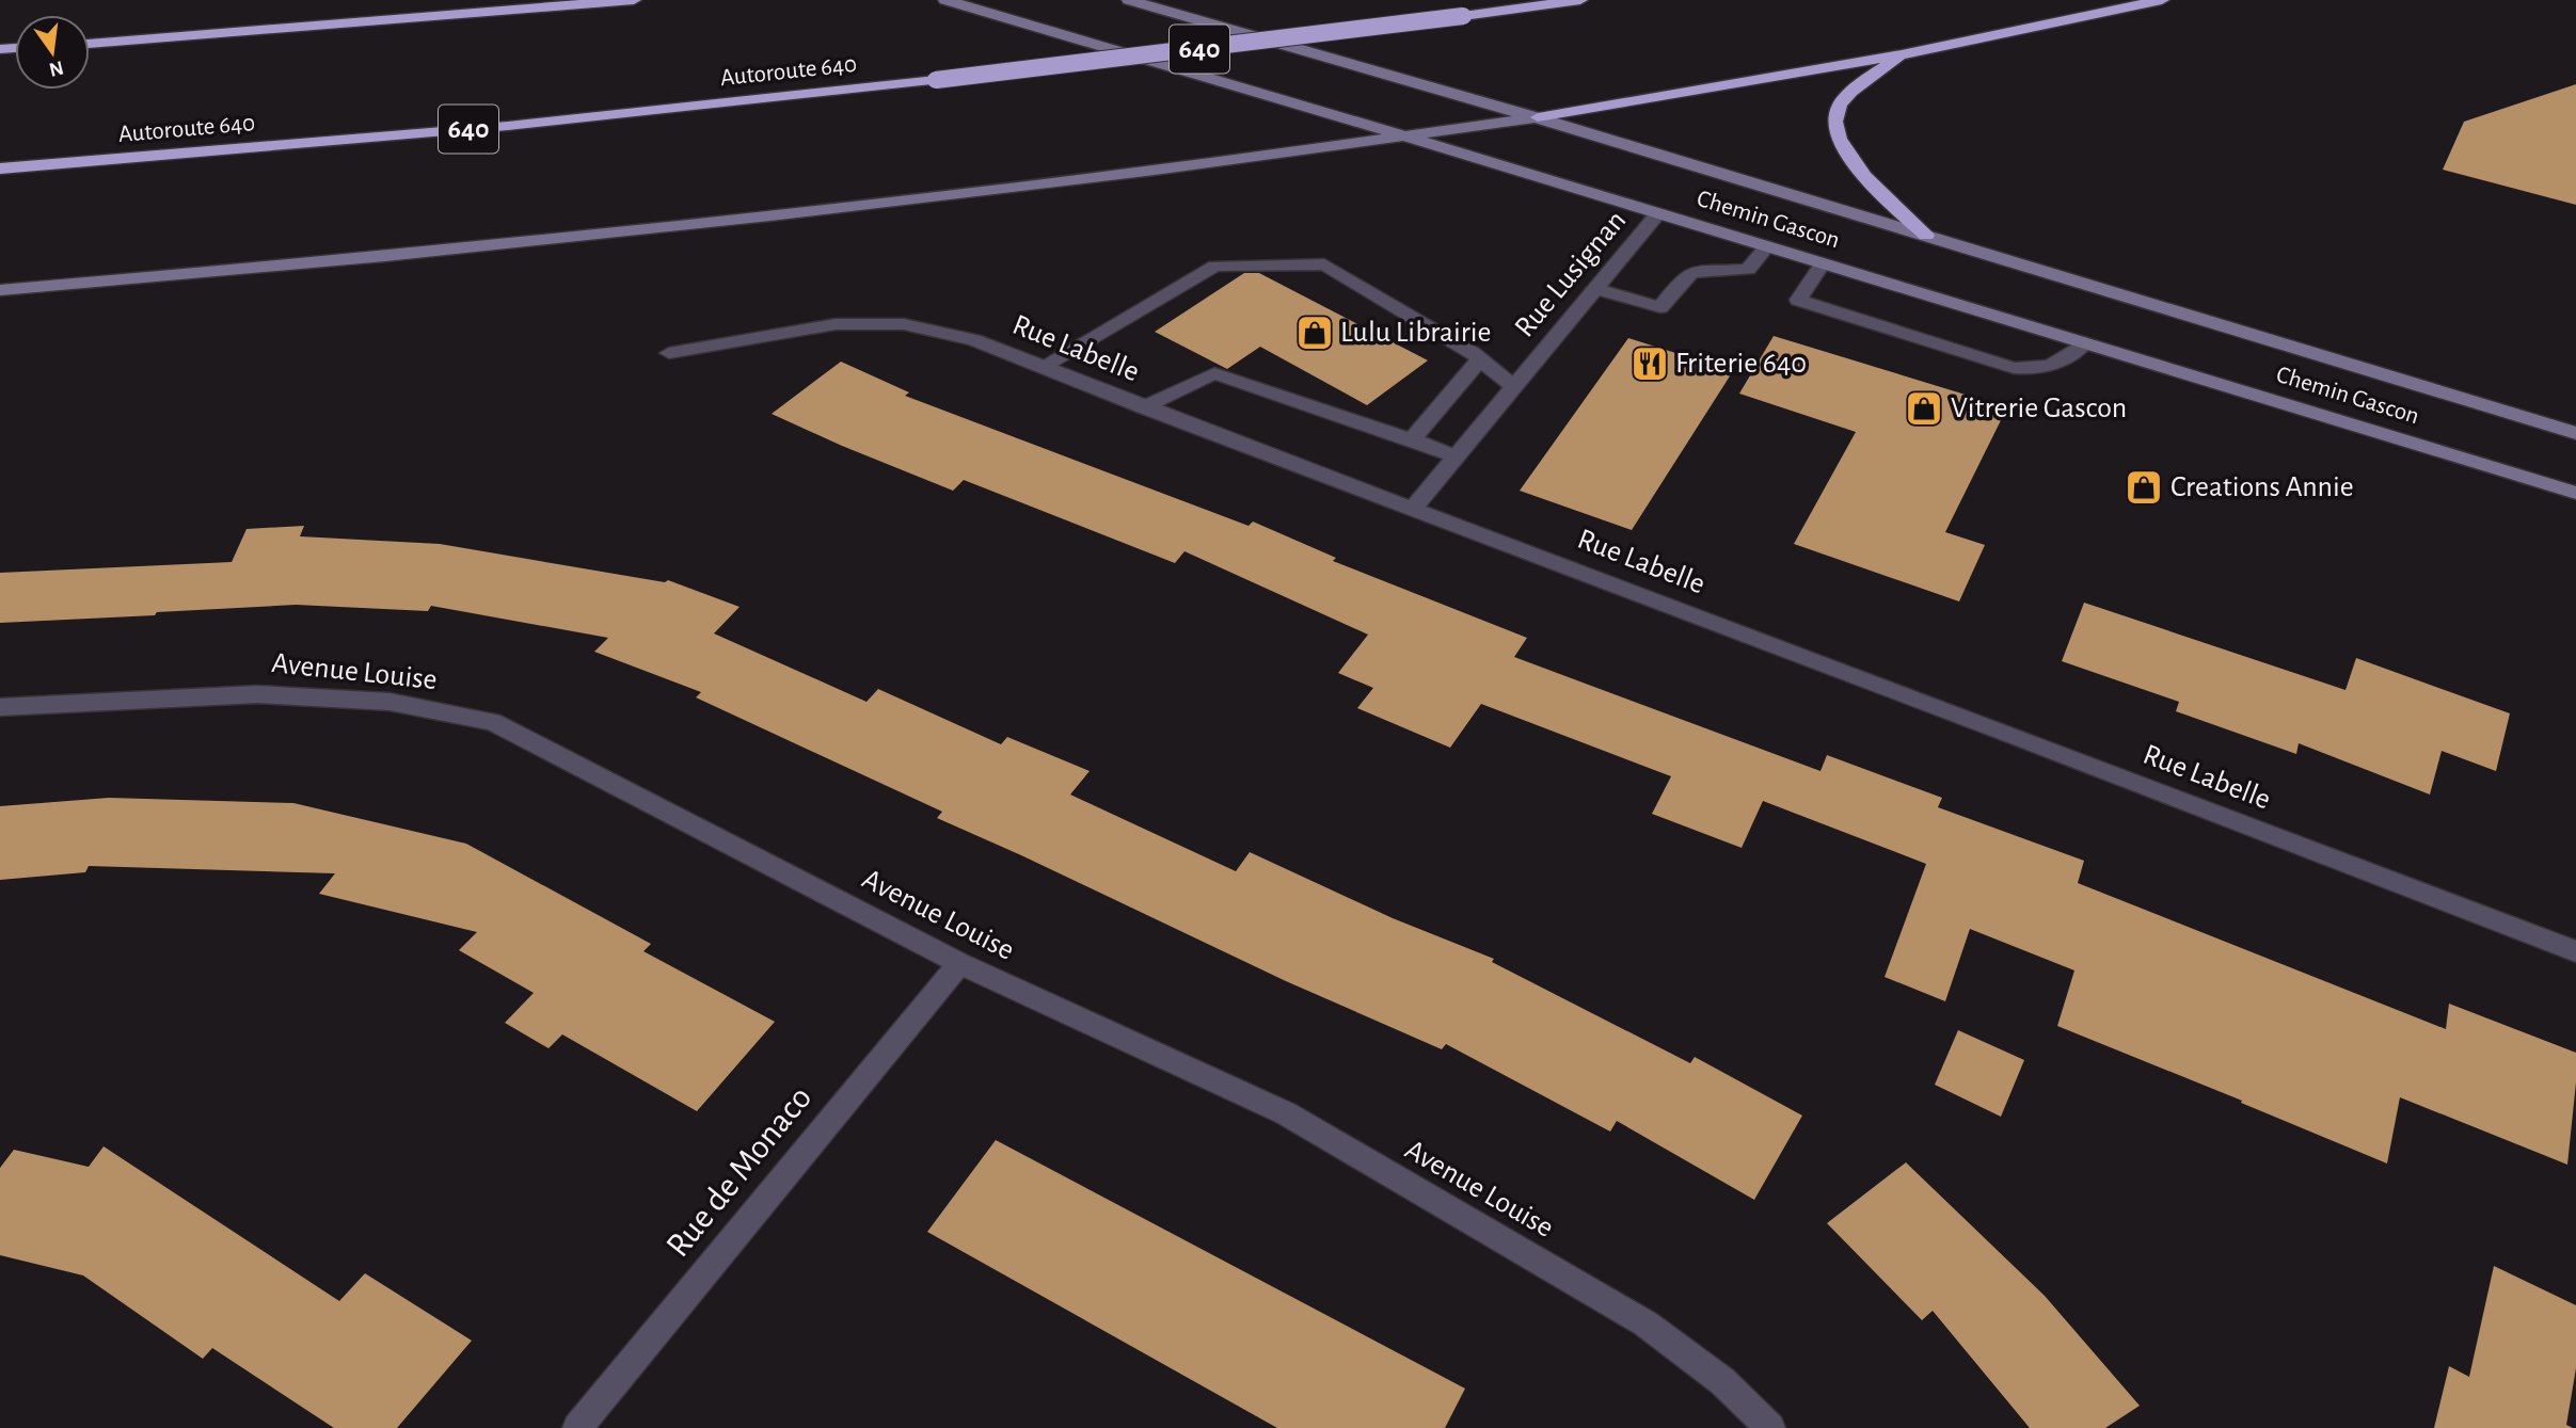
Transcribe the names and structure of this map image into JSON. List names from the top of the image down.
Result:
{
  "streets": {
    "highway": ["640", "Autoroute 640"],
    "main road": ["Chemin Gascon"],
    "street": [
      "Rue Lusignan",
      "Rue Labelle",
      "Avenue Louise",
      "Rue de Monaco"
    ]
  },
  "crossings": [
    ["Chemin Gascon", "Rue Lusignan"],
    ["Rue Lusignan", "Rue Labelle"],
    ["Avenue Louise", "Rue de Monaco"]
  ],
  "places": {
    "shop": ["Lulu Librairie", "Vitrerie Gascon", "Creations Annie"],
    "restaurant": ["Friterie 640"]
  },
  "north": "bottom"
}
